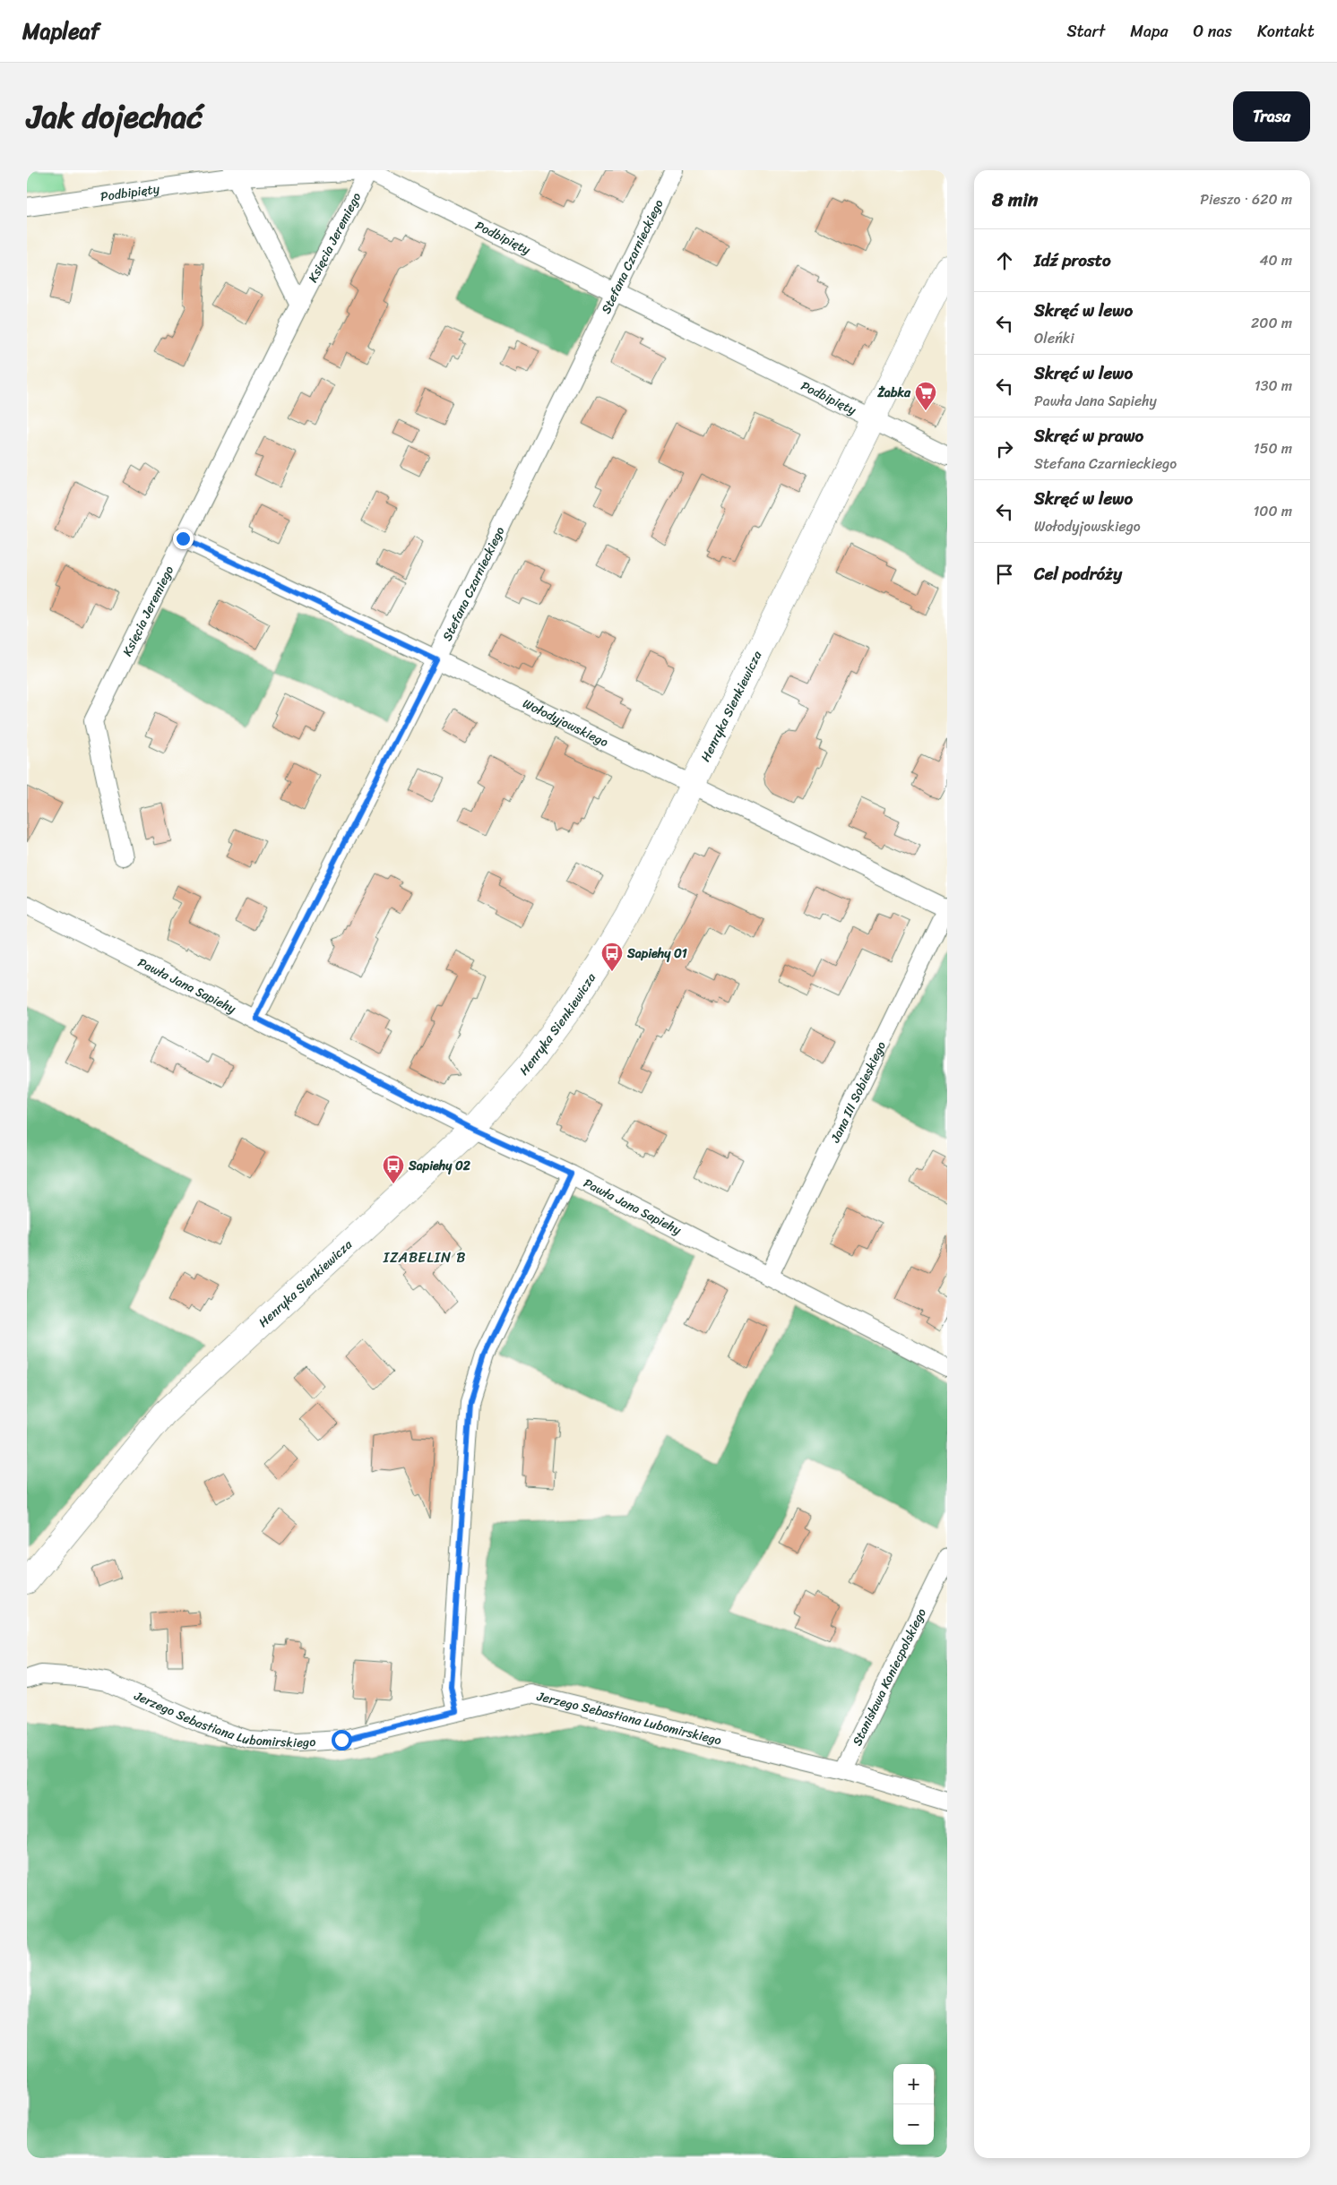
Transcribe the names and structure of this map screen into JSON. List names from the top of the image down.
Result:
{
  "streets": {
    "street": [
      "Podbipięty",
      "Księcia Jeremiego",
      "Stefana Czarnieckiego",
      "Henryka Sienkiewicza",
      "Wołodyjowskiego",
      "Pawła Jana Sapiehy",
      "Jana III Sobieskiego",
      "Stanisława Koniecpolskiego",
      "Jerzego Sebastiana Lubomirskiego"
    ]
  },
  "crossings": [
    ["Podbipięty", "Księcia Jeremiego"],
    ["Podbipięty", "Stefana Czarnieckiego"],
    ["Podbipięty", "Henryka Sienkiewicza"],
    ["Księcia Jeremiego", "Wołodyjowskiego"],
    ["Stefana Czarnieckiego", "Wołodyjowskiego"],
    ["Stefana Czarnieckiego", "Pawła Jana Sapiehy"],
    ["Henryka Sienkiewicza", "Wołodyjowskiego"],
    ["Henryka Sienkiewicza", "Pawła Jana Sapiehy"],
    ["Wołodyjowskiego", "Jana III Sobieskiego"],
    ["Pawła Jana Sapiehy", "Jana III Sobieskiego"],
    ["Stanisława Koniecpolskiego", "Jerzego Sebastiana Lubomirskiego"]
  ],
  "districts": ["IZABELIN B"],
  "places": {
    "supermarket": ["Żabka"],
    "bus stop": ["Sapiehy 01", "Sapiehy 02"]
  },
  "page": {
    "header": "Mapleaf",
    "nav": [
      "Start",
      "Mapa",
      "O nas",
      "Kontakt"
    ],
    "title": "Jak dojechać",
    "buttons": "Trasa",
    "heading": ["8 min", "Pieszo · 620 m"],
    "list": [
      ["Idź prosto", "40 m"],
      ["Skręć w lewo", "Oleńki", "200 m"],
      ["Skręć w lewo", "Pawła Jana Sapiehy", "130 m"],
      ["Skręć w prawo", "Stefana Czarnieckiego", "150 m"],
      ["Skręć w lewo", "Wołodyjowskiego", "100 m"],
      "Cel podróży"
    ],
    "map_buttons": ["+", "−"]
  }
}
